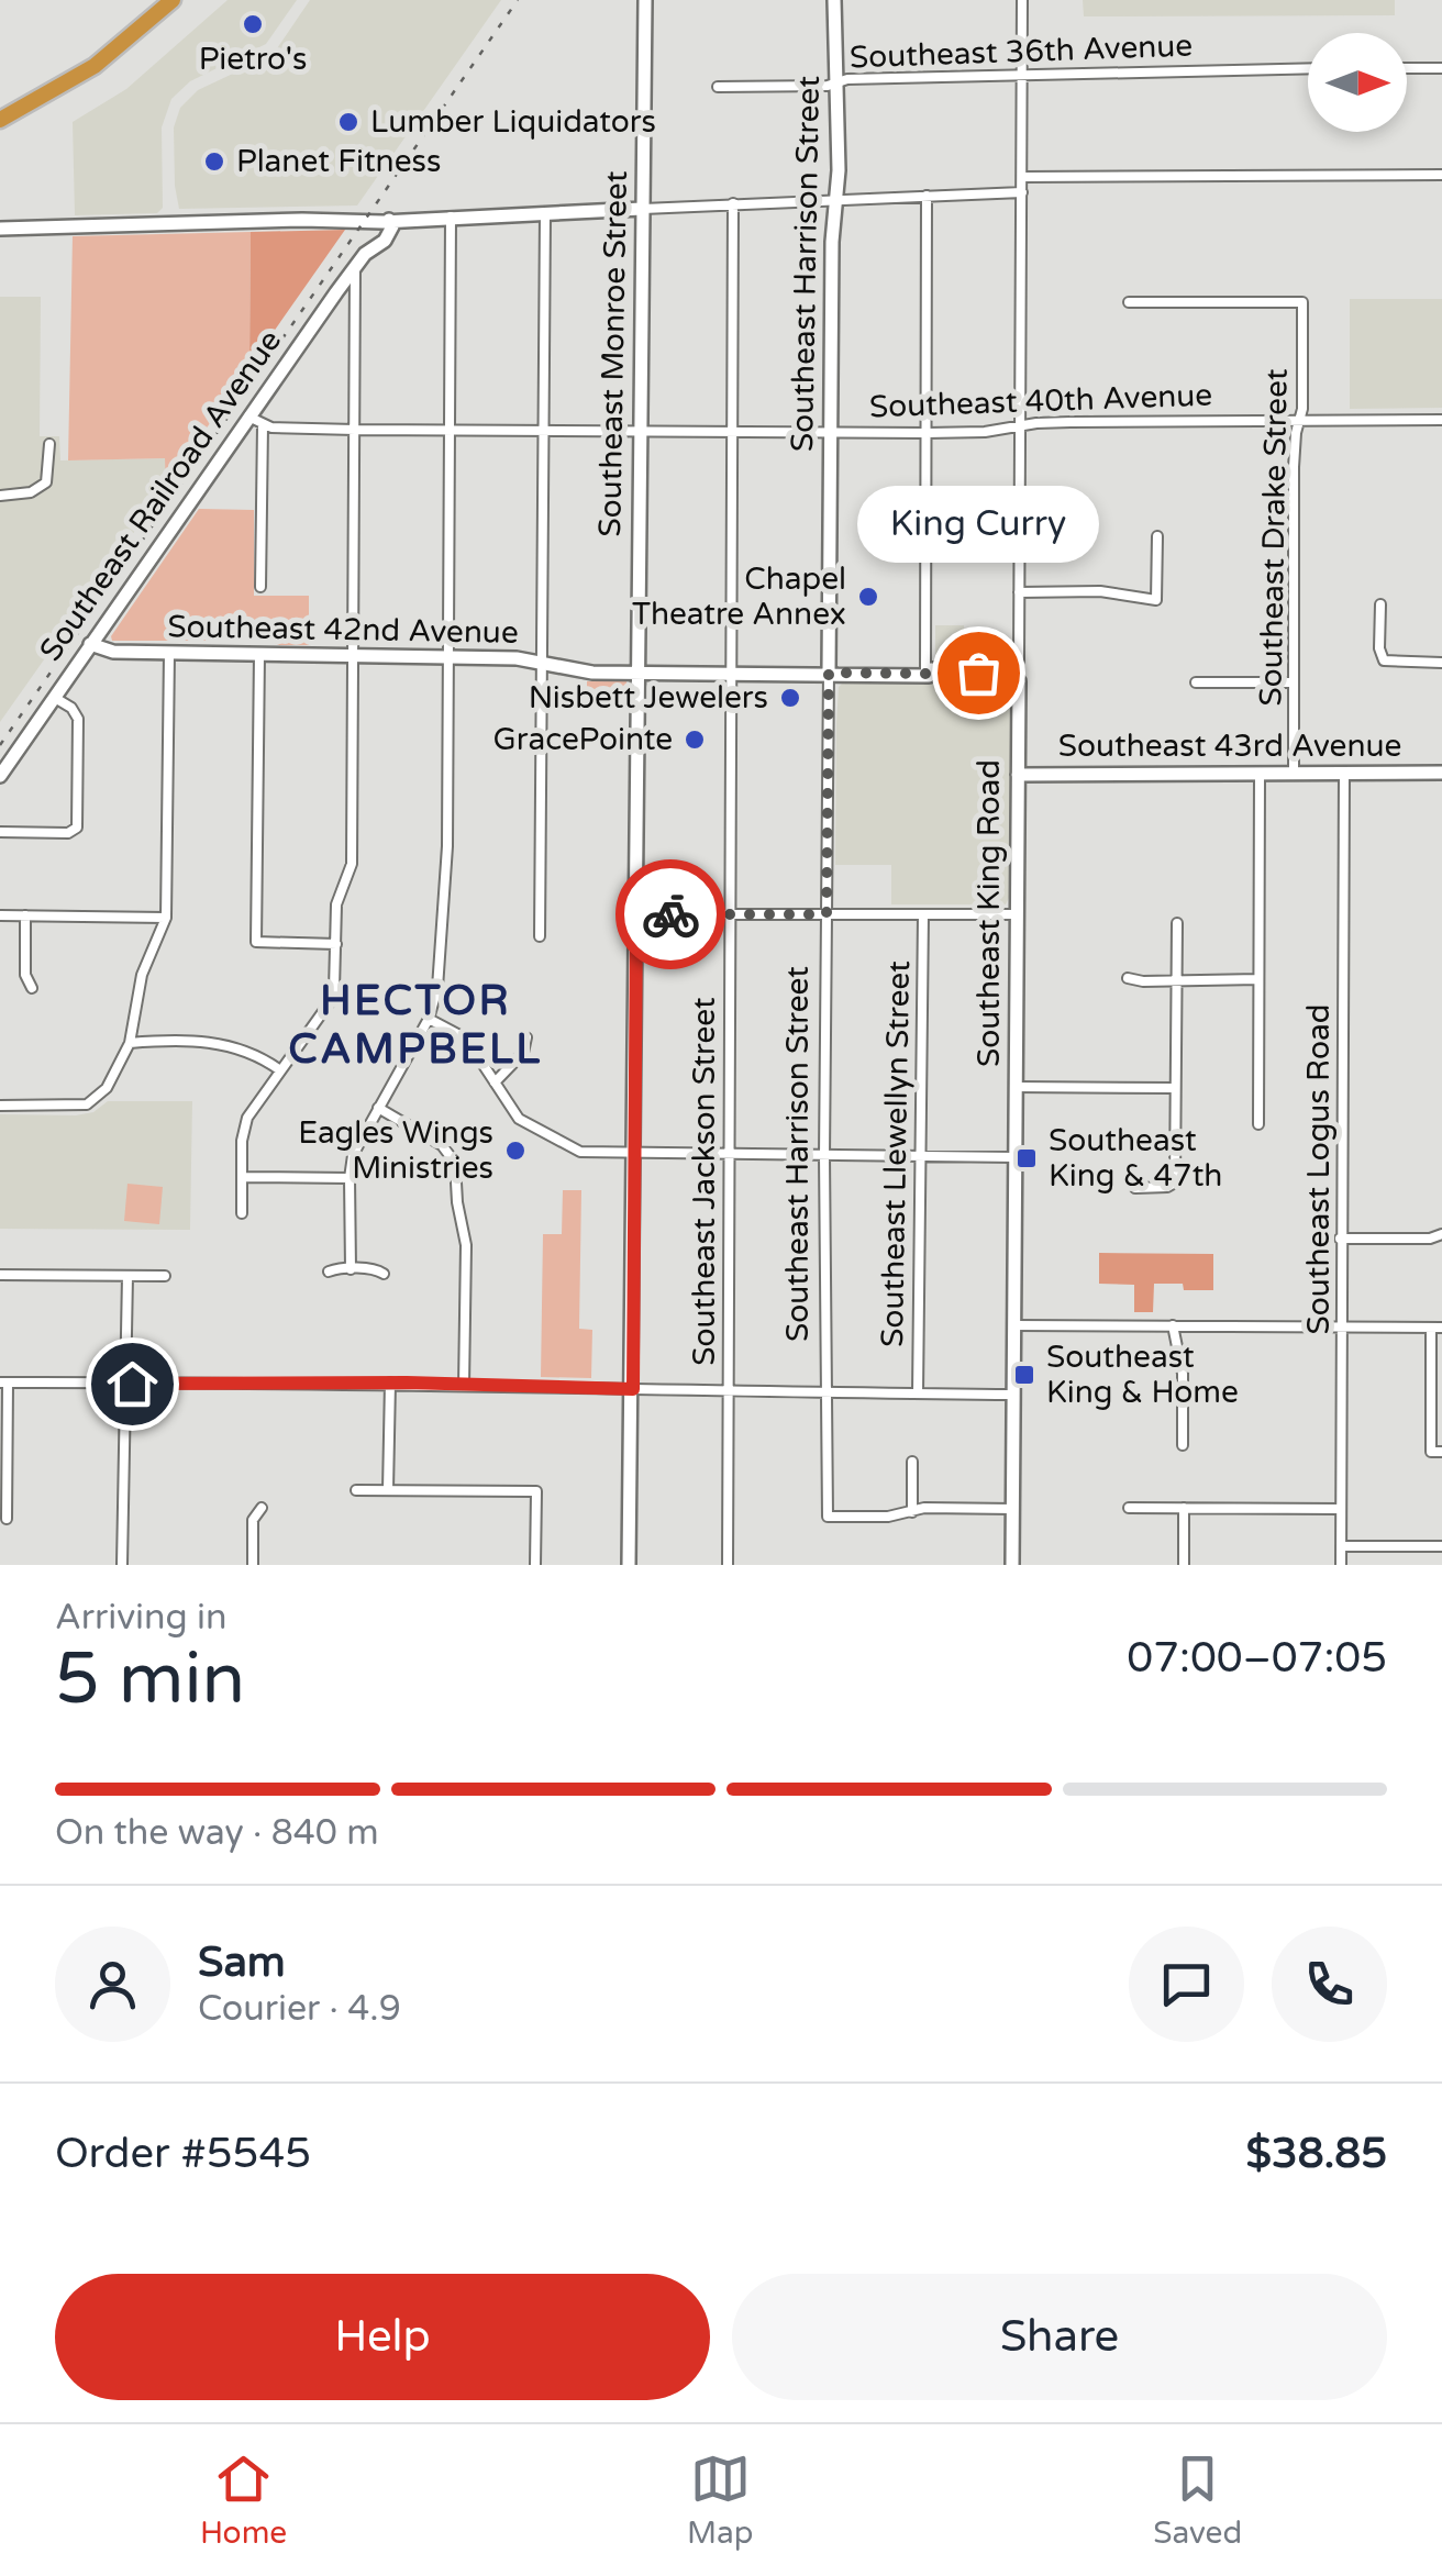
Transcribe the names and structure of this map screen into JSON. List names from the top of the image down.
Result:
{
  "streets": {
    "street": [
      "Southeast 36th Avenue",
      "Southeast Harrison Street",
      "Southeast Monroe Street",
      "Southeast 40th Avenue",
      "Southeast Railroad Avenue",
      "Southeast Drake Street",
      "Southeast 42nd Avenue",
      "Southeast 43rd Avenue",
      "Southeast King Road",
      "Southeast Llewellyn Street",
      "Southeast Logus Road",
      "Southeast Jackson Street"
    ]
  },
  "crossings": [
    ["Southeast 36th Avenue", "Southeast Harrison Street"],
    ["Southeast 36th Avenue", "Southeast King Road"],
    ["Southeast Harrison Street", "Southeast 40th Avenue"],
    ["Southeast Harrison Street", "Southeast 42nd Avenue"],
    ["Southeast Monroe Street", "Southeast 40th Avenue"],
    ["Southeast Monroe Street", "Southeast 42nd Avenue"],
    ["Southeast 40th Avenue", "Southeast Railroad Avenue"],
    ["Southeast 40th Avenue", "Southeast Drake Street"],
    ["Southeast 40th Avenue", "Southeast King Road"],
    ["Southeast 40th Avenue", "Southeast Jackson Street"],
    ["Southeast Railroad Avenue", "Southeast 42nd Avenue"],
    ["Southeast Drake Street", "Southeast 43rd Avenue"],
    ["Southeast 42nd Avenue", "Southeast King Road"],
    ["Southeast 42nd Avenue", "Southeast Jackson Street"],
    ["Southeast 43rd Avenue", "Southeast King Road"],
    ["Southeast 43rd Avenue", "Southeast Logus Road"]
  ],
  "districts": ["HECTOR CAMPBELL"],
  "places": {
    "other": [
      "Pietro's",
      "Lumber Liquidators",
      "Planet Fitness",
      "Chapel Theatre Annex",
      "King Curry",
      "Nisbett Jewelers",
      "GracePointe",
      "Eagles Wings Ministries"
    ],
    "transit": ["Southeast King & 47th", "Southeast King & Home"]
  },
  "north": "right",
  "page": {
    "bubble": "King Curry",
    "heading": ["5 min", "Arriving in", "07:00–07:05"],
    "panel": [
      "Sam",
      "Courier · 4.9",
      "Order #5545",
      "$38.85"
    ],
    "bar": "On the way · 840 m",
    "buttons": ["Help", "Share"],
    "tabs": ["Home", "Map", "Saved"]
  }
}
